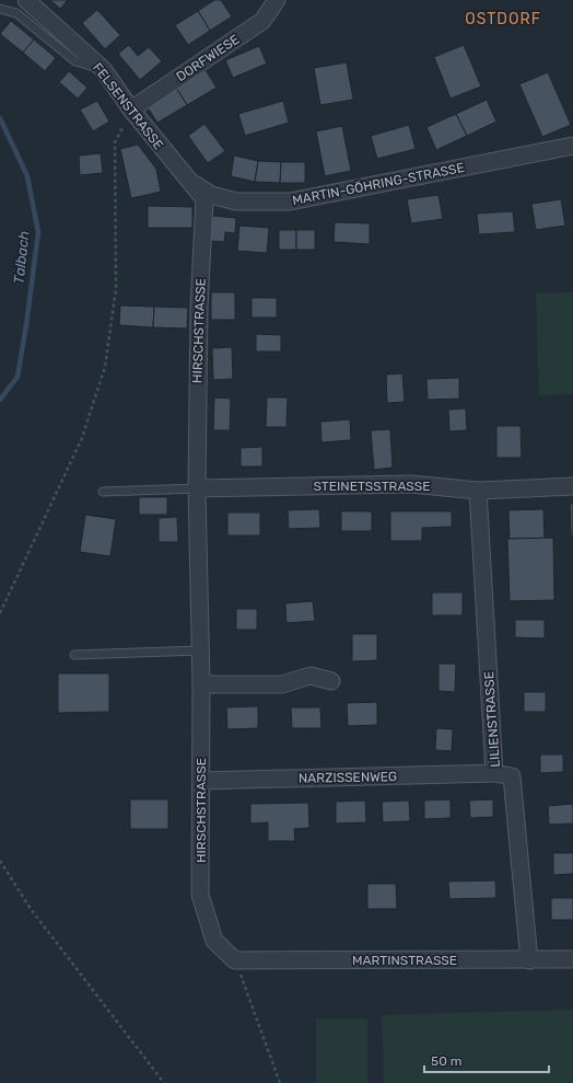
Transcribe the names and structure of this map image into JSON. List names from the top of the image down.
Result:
{
  "streets": {
    "street": [
      "DORFWIESE",
      "FELSENSTRASSE",
      "MARTIN-GÖHRING-STRASSE",
      "HIRSCHSTRASSE",
      "STEINETSSTRASSE",
      "LILIENSTRASSE",
      "NARZISSENWEG",
      "MARTINSTRASSE"
    ]
  },
  "crossings": [
    ["DORFWIESE", "FELSENSTRASSE"],
    ["FELSENSTRASSE", "MARTIN-GÖHRING-STRASSE"],
    ["FELSENSTRASSE", "HIRSCHSTRASSE"],
    ["MARTIN-GÖHRING-STRASSE", "HIRSCHSTRASSE"],
    ["HIRSCHSTRASSE", "STEINETSSTRASSE"],
    ["HIRSCHSTRASSE", "NARZISSENWEG"],
    ["HIRSCHSTRASSE", "MARTINSTRASSE"],
    ["STEINETSSTRASSE", "LILIENSTRASSE"],
    ["LILIENSTRASSE", "NARZISSENWEG"],
    ["LILIENSTRASSE", "MARTINSTRASSE"]
  ],
  "districts": ["OSTDORF"],
  "water": ["Talbach"],
  "scale_bar": "50 m"
}
